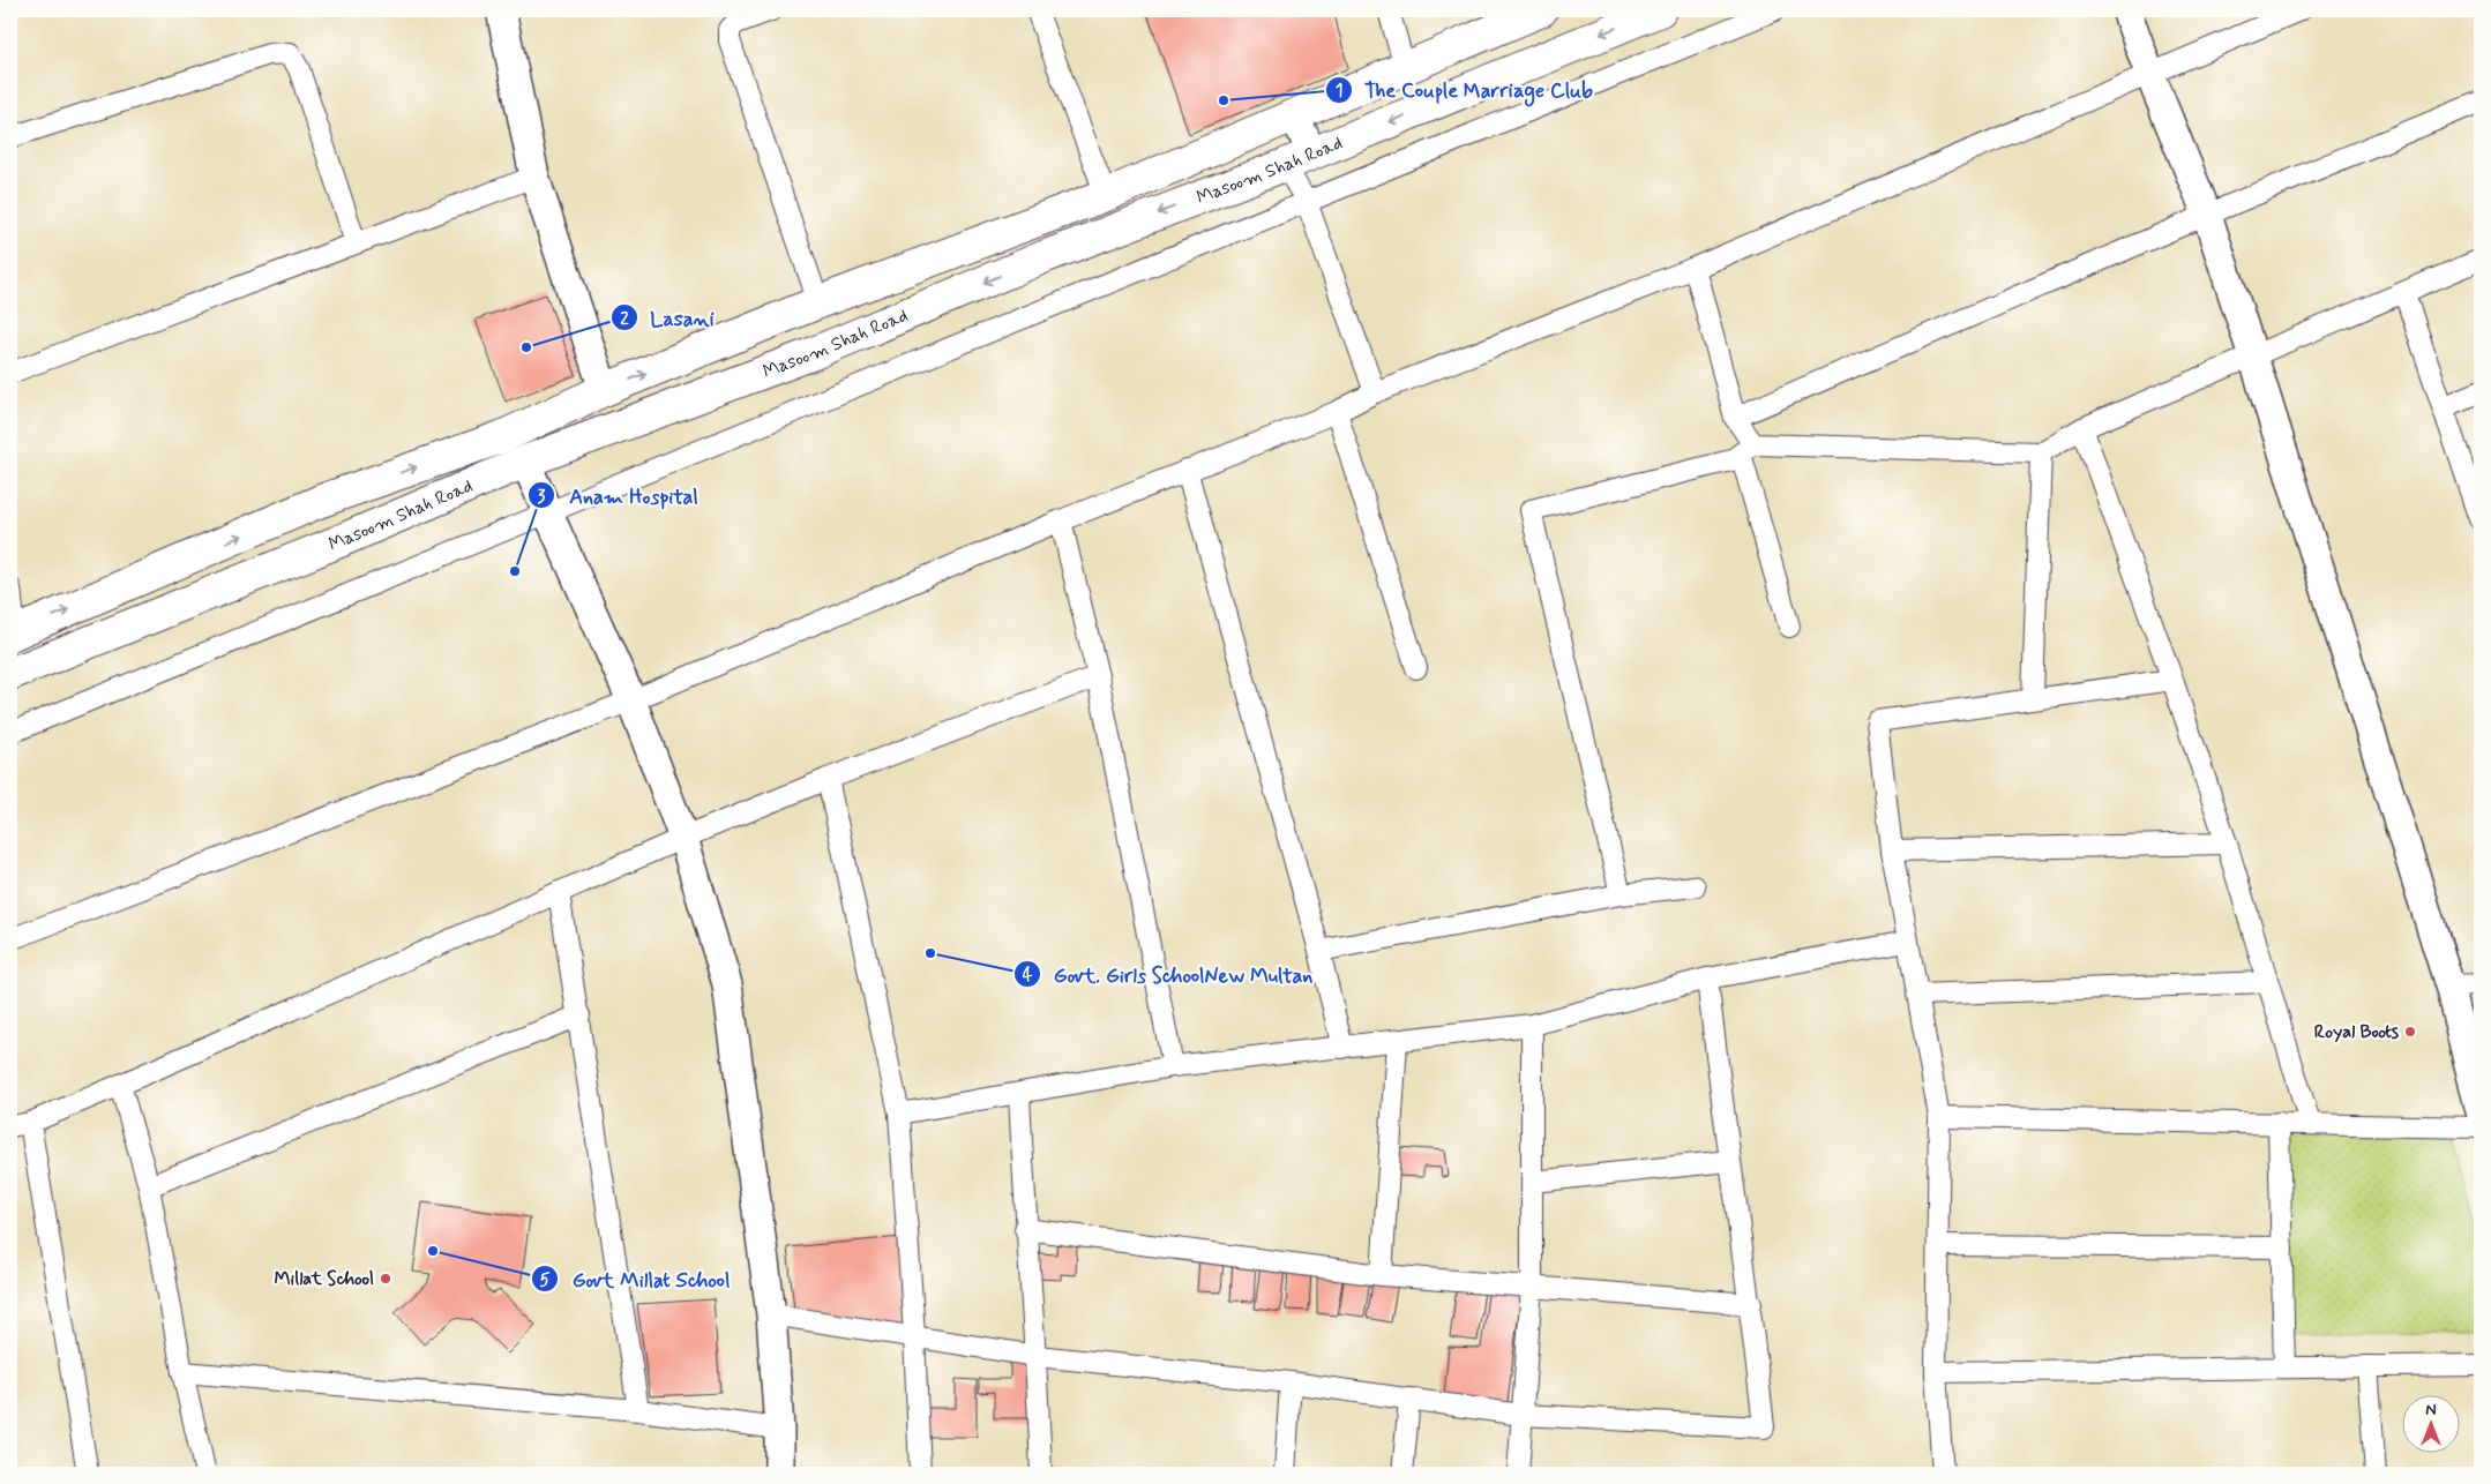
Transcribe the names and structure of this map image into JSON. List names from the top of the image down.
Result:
{
  "streets": {
    "main road": ["Masoom Shah Road"]
  },
  "places": [
    "The Couple Marriage Club",
    "Lasani",
    "Anam Hospital",
    "Govt. Girls SchoolNew Multan",
    "Royal Boots",
    "Govt Millat School",
    "Millat School"
  ],
  "north": "top"
}
